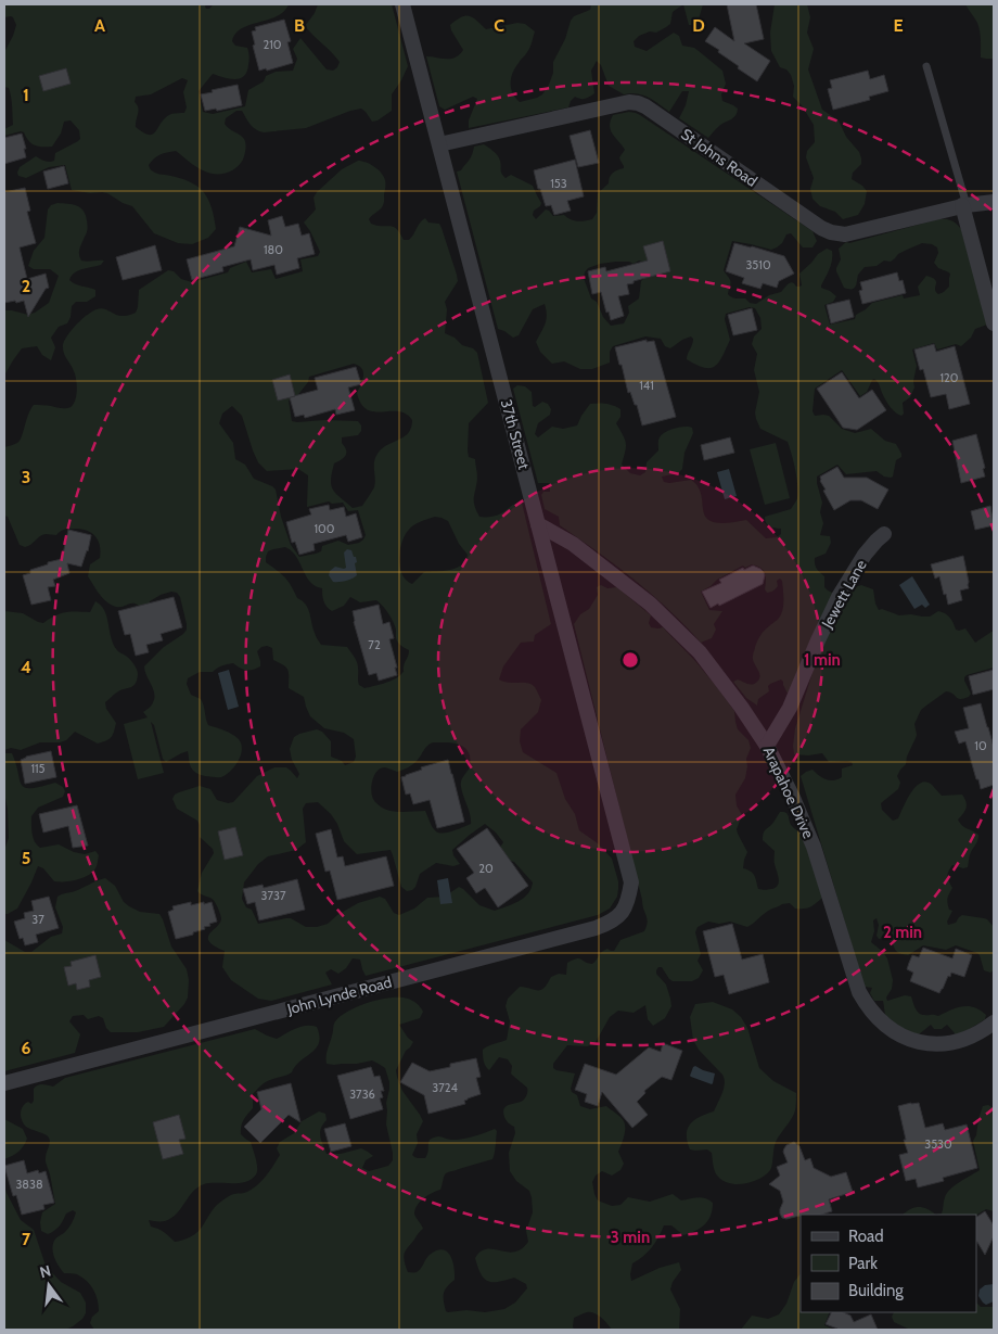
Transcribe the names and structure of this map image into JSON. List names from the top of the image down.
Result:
{
  "streets": {
    "street": [
      "St Johns Road",
      "37th Street",
      "Jewett Lane",
      "Arapahoe Drive",
      "John Lynde Road"
    ]
  },
  "crossings": [
    ["St Johns Road", "37th Street"],
    ["37th Street", "Arapahoe Drive"],
    ["37th Street", "John Lynde Road"],
    ["Jewett Lane", "Arapahoe Drive"]
  ],
  "house_numbers": [
    "210",
    "153",
    "180",
    "3510",
    "120",
    "141",
    "100",
    "72",
    "10",
    "115",
    "20",
    "3737",
    "37",
    "3724",
    "3736",
    "3530",
    "3838"
  ],
  "legend": ["Road", "Park", "Building"],
  "north": "top",
  "grid": {
    "columns": [
      "A",
      "B",
      "C",
      "D",
      "E"
    ],
    "rows": [
      "1",
      "2",
      "3",
      "4",
      "5",
      "6",
      "7"
    ]
  },
  "rings": ["1 min", "2 min", "3 min"]
}
